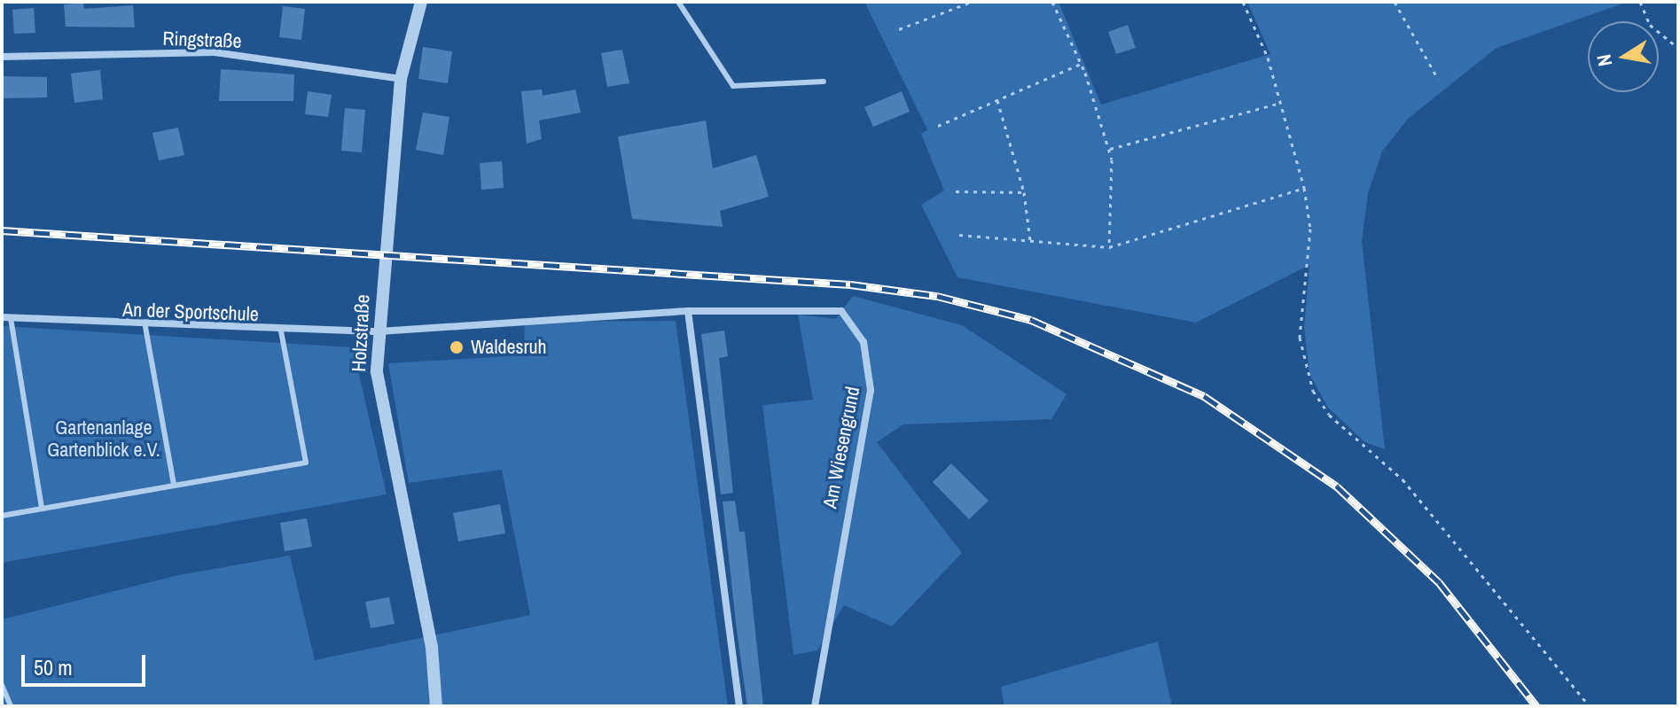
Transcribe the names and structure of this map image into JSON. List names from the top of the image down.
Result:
{
  "streets": {
    "street": [
      "Ringstraße",
      "An der Sportschule",
      "Holzstraße",
      "Am Wiesengrund"
    ]
  },
  "crossings": [
    ["Ringstraße", "Holzstraße"],
    ["An der Sportschule", "Holzstraße"],
    ["An der Sportschule", "Am Wiesengrund"],
    ["Holzstraße", "Am Wiesengrund"]
  ],
  "parks": ["Gartenanlage Gartenblick e.V."],
  "places": ["Waldesruh"],
  "scale_bar": "50 m",
  "north": "left"
}
